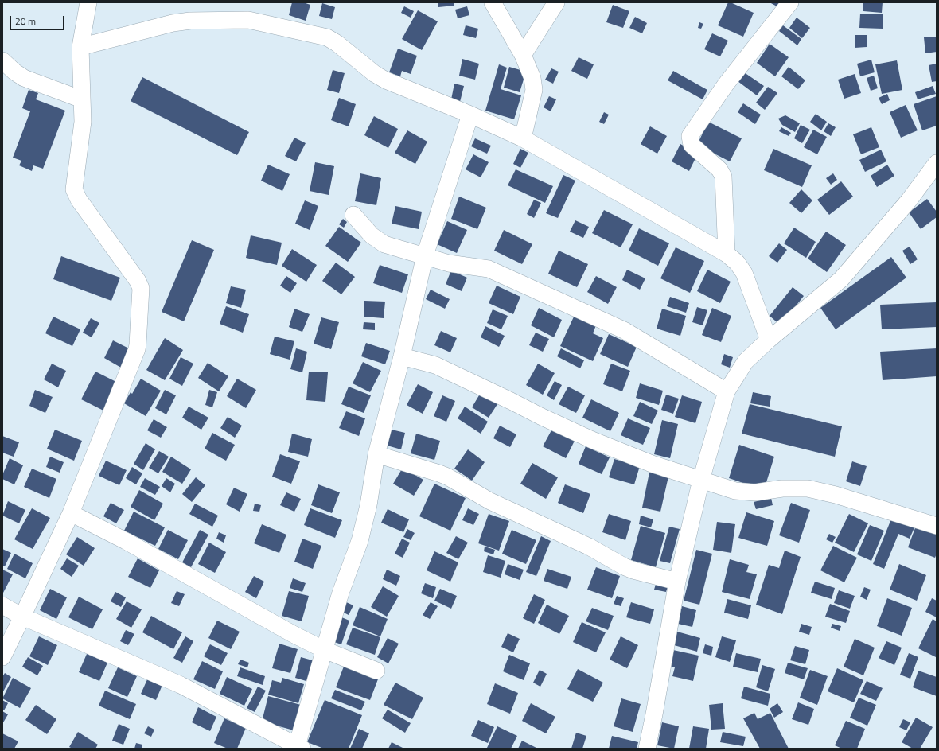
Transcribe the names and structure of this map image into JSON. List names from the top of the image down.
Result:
{
  "scale_bar": "20 m"
}
